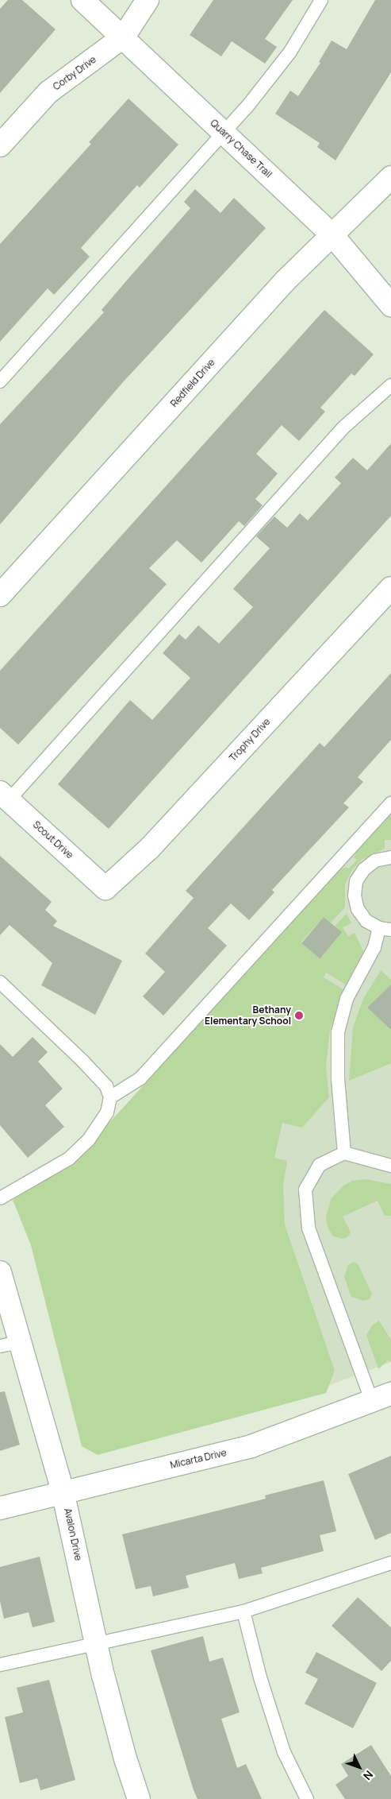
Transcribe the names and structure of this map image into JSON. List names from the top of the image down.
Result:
{
  "streets": {
    "street": [
      "Corby Drive",
      "Quarry Chase Trail",
      "Redfield Drive",
      "Trophy Drive",
      "Scout Drive",
      "Micarta Drive",
      "Avalon Drive"
    ]
  },
  "crossings": [
    ["Corby Drive", "Quarry Chase Trail"],
    ["Quarry Chase Trail", "Redfield Drive"],
    ["Trophy Drive", "Scout Drive"],
    ["Micarta Drive", "Avalon Drive"]
  ],
  "places": ["Bethany Elementary School"],
  "north": "bottom right"
}
